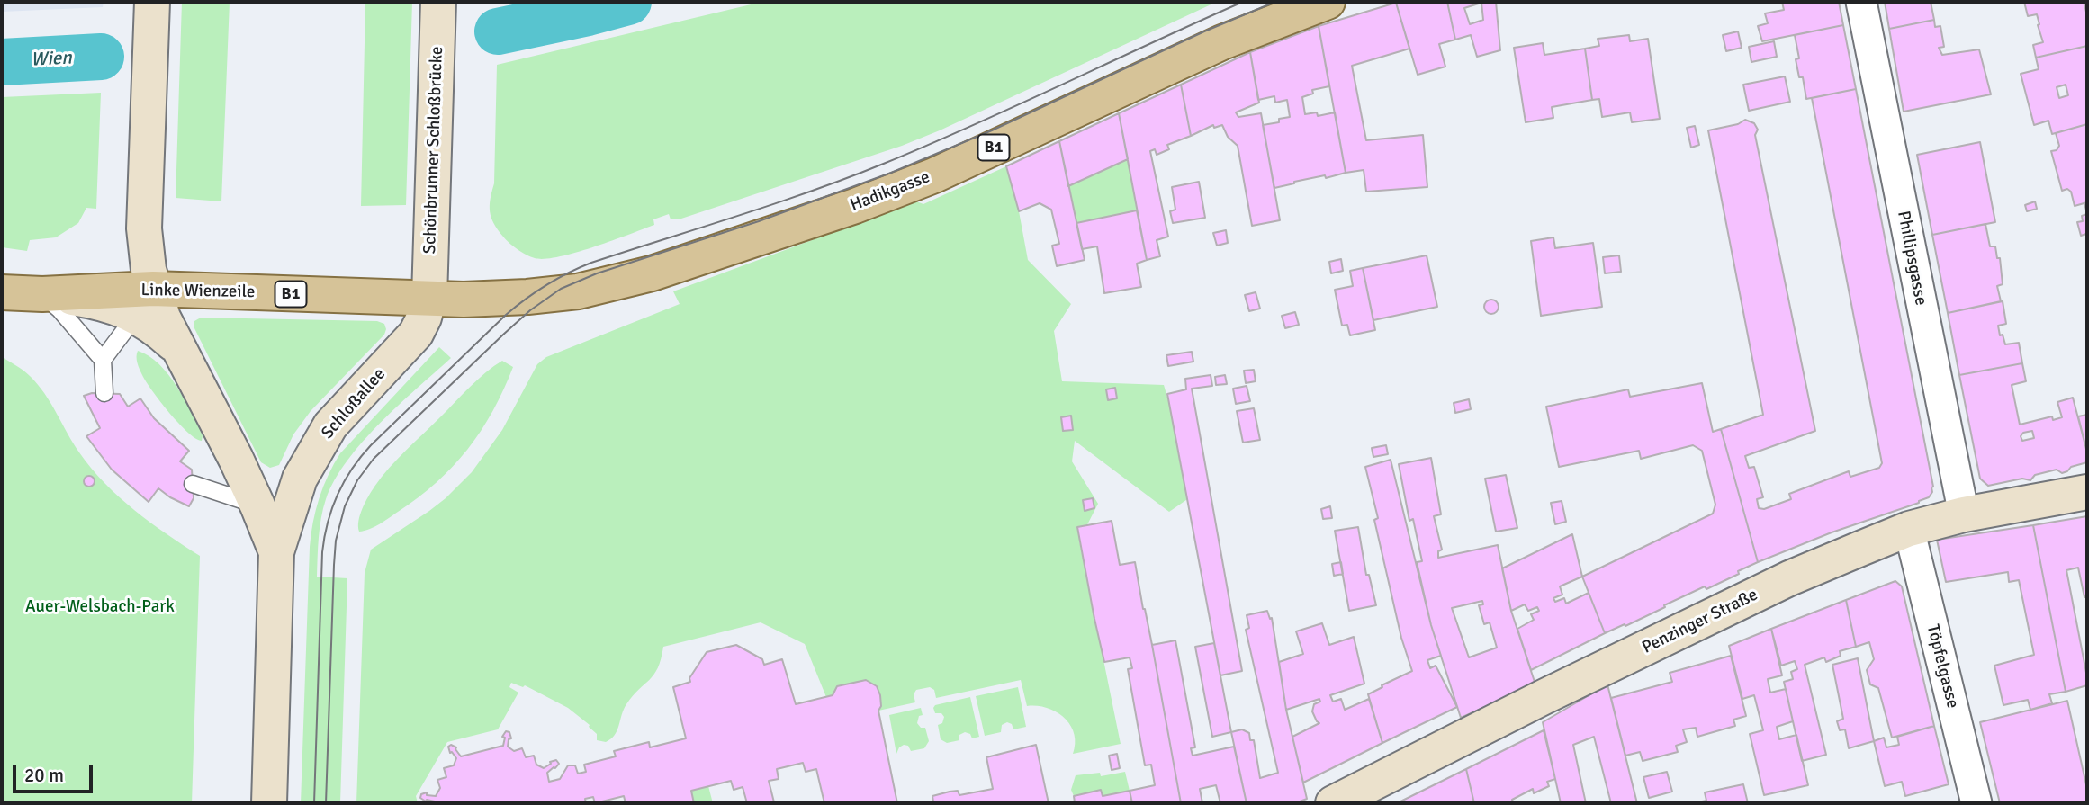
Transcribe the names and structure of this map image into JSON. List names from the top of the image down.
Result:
{
  "streets": {
    "main road": [
      "B1",
      "Schönbrunner Schloßbrücke",
      "Hadikgasse",
      "Linke Wienzeile",
      "Schloßallee",
      "Penzinger Straße"
    ],
    "street": ["Phillipsgasse", "Töpfelgasse"]
  },
  "crossings": [
    ["Schönbrunner Schloßbrücke", "Hadikgasse"],
    ["Schönbrunner Schloßbrücke", "Linke Wienzeile"],
    ["Schönbrunner Schloßbrücke", "Schloßallee"],
    ["Hadikgasse", "Linke Wienzeile"],
    ["Hadikgasse", "Schloßallee"],
    ["Phillipsgasse", "Penzinger Straße"],
    ["Linke Wienzeile", "Schloßallee"],
    ["Penzinger Straße", "Töpfelgasse"]
  ],
  "water": ["Wien"],
  "parks": ["Auer-Welsbach-Park"],
  "scale_bar": "20 m"
}
